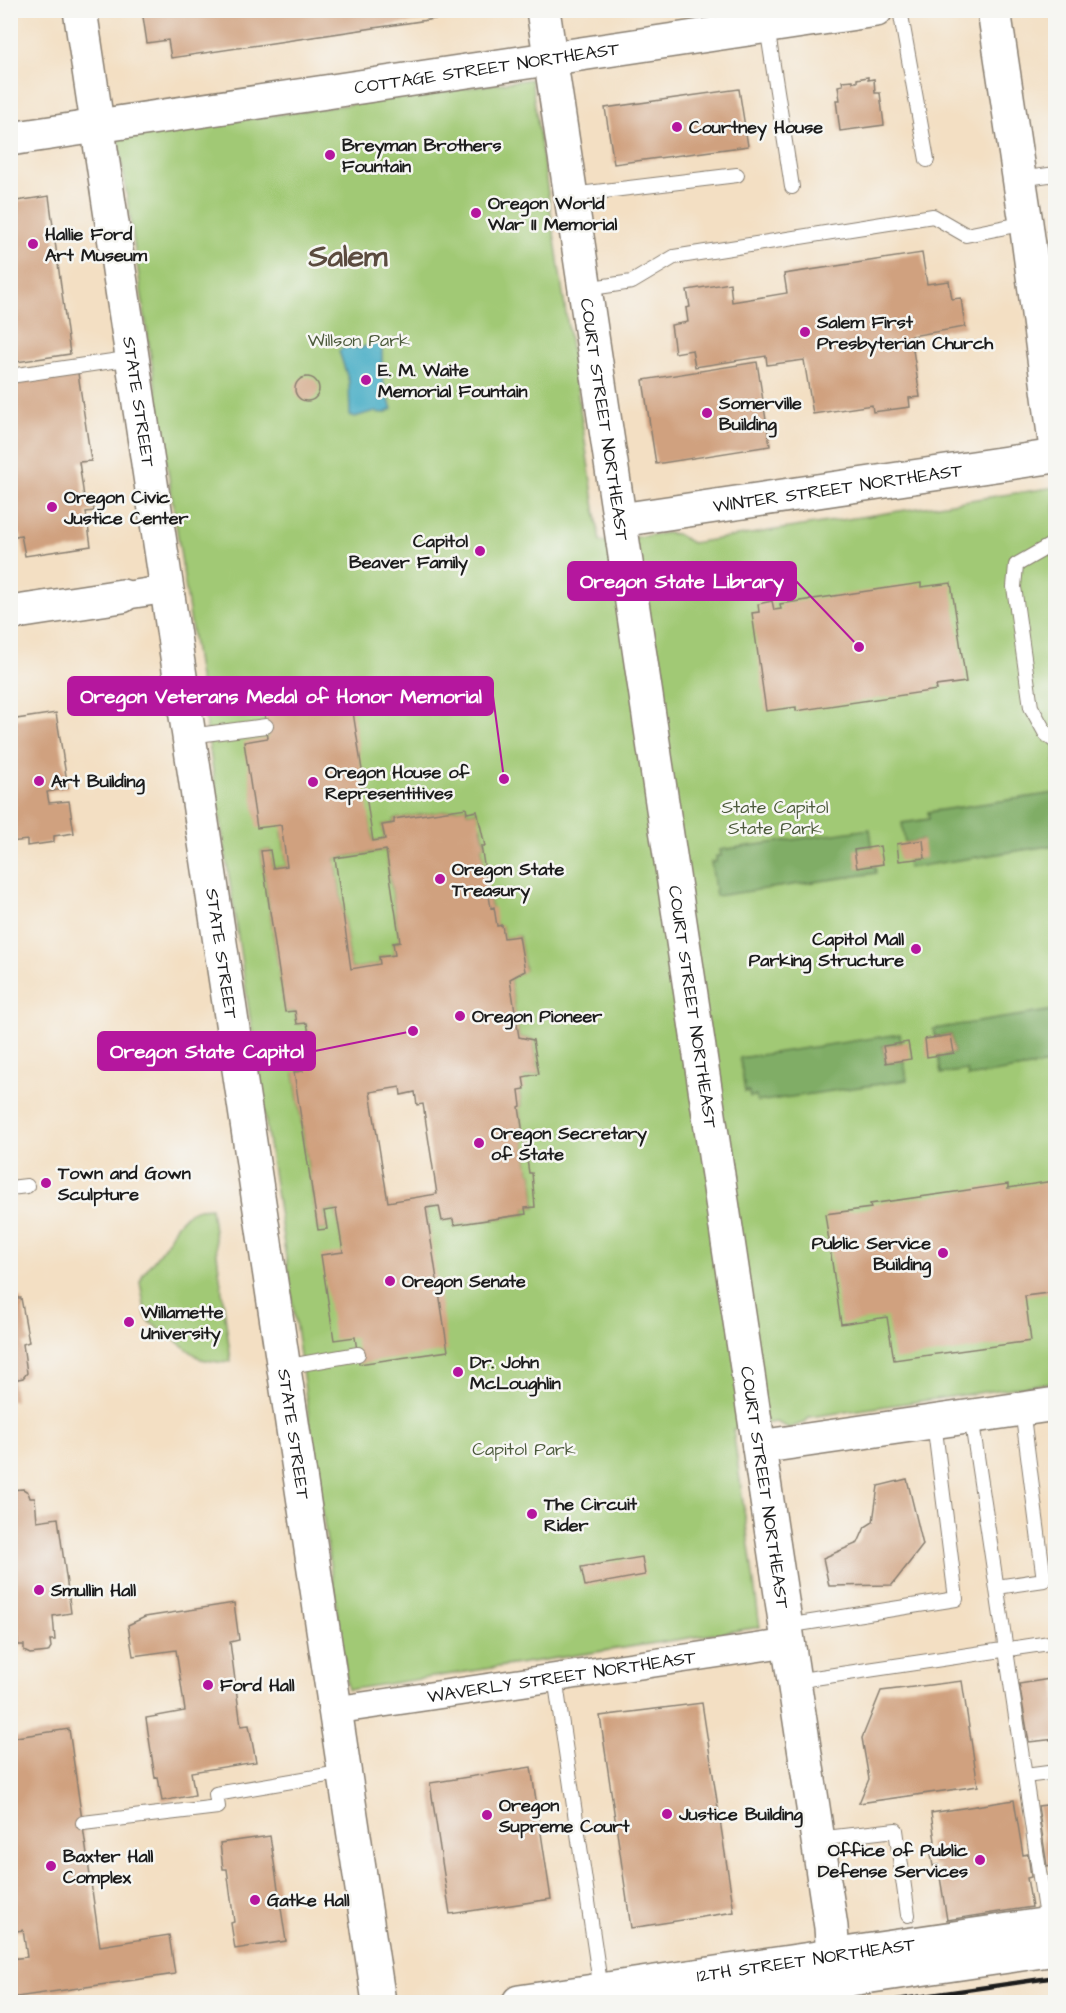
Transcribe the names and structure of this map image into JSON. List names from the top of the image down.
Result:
{
  "streets": {
    "main road": [
      "COTTAGE STREET NORTHEAST",
      "STATE STREET",
      "COURT STREET NORTHEAST",
      "WINTER STREET NORTHEAST",
      "12TH STREET NORTHEAST"
    ],
    "street": ["WAVERLY STREET NORTHEAST"]
  },
  "crossings": [
    ["COTTAGE STREET NORTHEAST", "STATE STREET"],
    ["COTTAGE STREET NORTHEAST", "COURT STREET NORTHEAST"],
    ["STATE STREET", "WAVERLY STREET NORTHEAST"],
    ["COURT STREET NORTHEAST", "WINTER STREET NORTHEAST"],
    ["COURT STREET NORTHEAST", "WAVERLY STREET NORTHEAST"],
    ["COURT STREET NORTHEAST", "12TH STREET NORTHEAST"]
  ],
  "districts": ["Salem"],
  "parks": ["Willson Park", "State Capitol State Park", "Capitol Park"],
  "places": [
    "Courtney House",
    "Breyman Brothers Fountain",
    "Oregon World War II Memorial",
    "Hallie Ford Art Museum",
    "Salem First Presbyterian Church",
    "E. M. Waite Memorial Fountain",
    "Somerville Building",
    "Oregon Civic Justice Center",
    "Capitol Beaver Family",
    "Oregon State Library",
    "Oregon Veterans Medal of Honor Memorial",
    "Art Building",
    "Oregon House of Representitives",
    "Oregon State Treasury",
    "Capitol Mall Parking Structure",
    "Oregon Pioneer",
    "Oregon State Capitol",
    "Oregon Secretary of State",
    "Town and Gown Sculpture",
    "Public Service Building",
    "Oregon Senate",
    "Willamette University",
    "Dr. John McLoughlin",
    "The Circuit Rider",
    "Smullin Hall",
    "Ford Hall",
    "Justice Building",
    "Oregon Supreme Court",
    "Office of Public Defense Services",
    "Baxter Hall Complex",
    "Gatke Hall"
  ]
}
